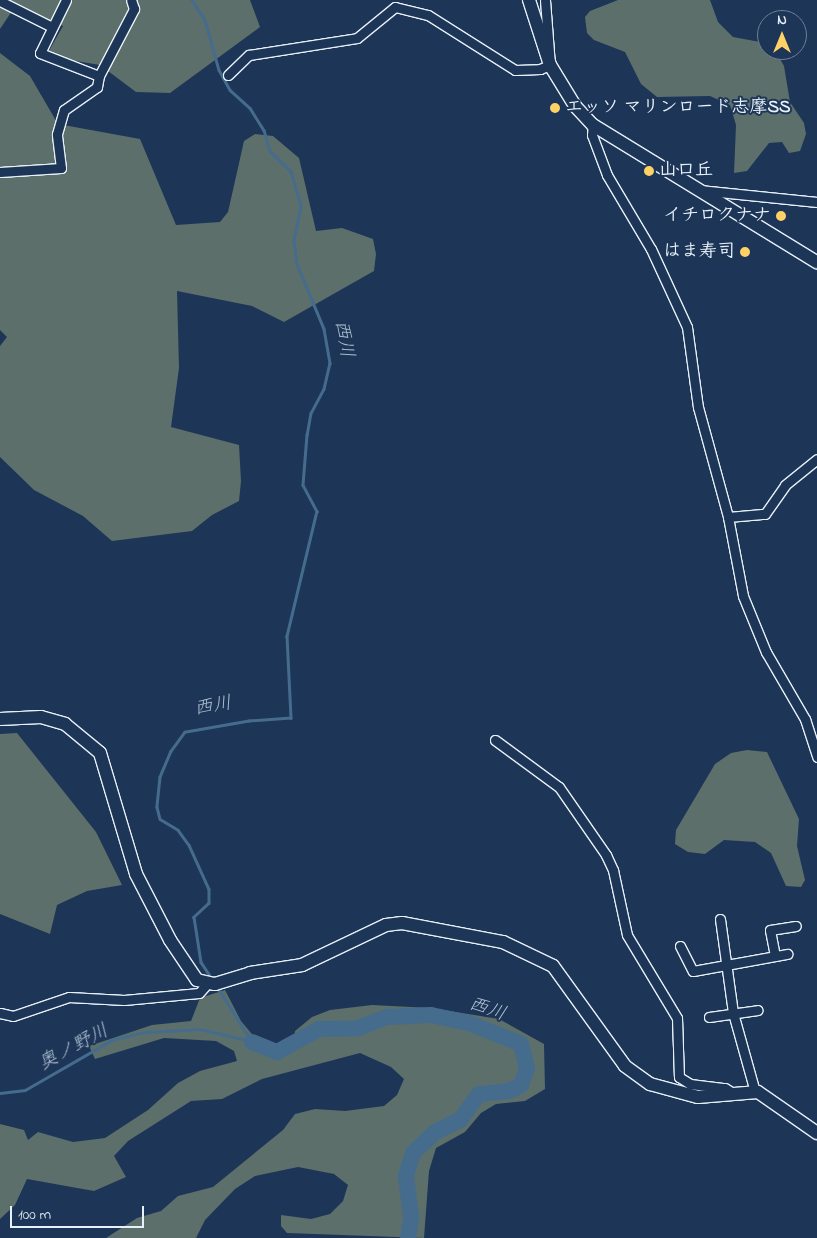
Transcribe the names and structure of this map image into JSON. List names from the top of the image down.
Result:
{
  "water": ["西川", "奥ノ野川"],
  "places": [
    "エッソ マリンロード志摩SS",
    "山口丘",
    "イチロクナナ",
    "はま寿司"
  ],
  "scale_bar": "100 m",
  "north": "top"
}
